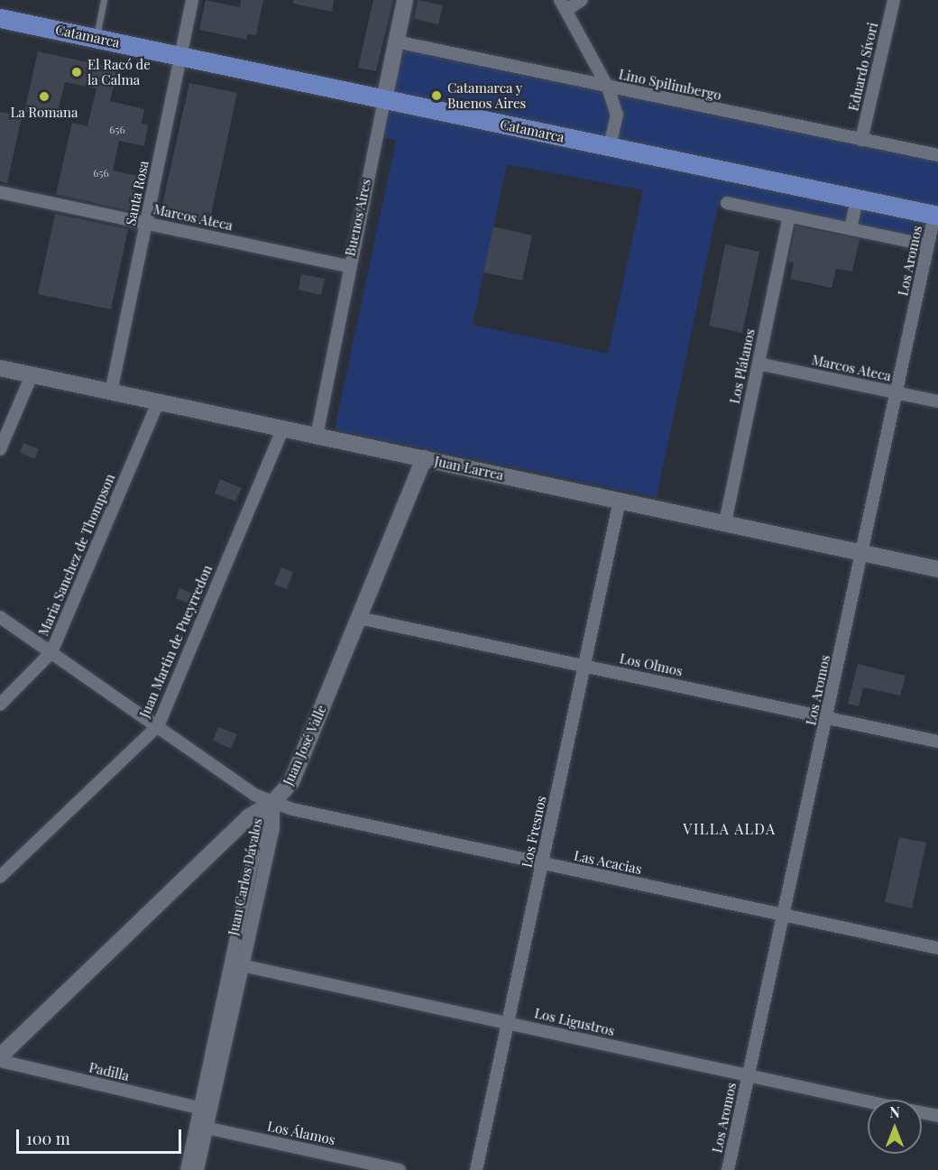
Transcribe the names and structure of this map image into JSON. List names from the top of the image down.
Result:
{
  "streets": {
    "main road": ["Catamarca"],
    "street": [
      "Eduardo Sívori",
      "Lino Spilimbergo",
      "Santa Rosa",
      "Marcos Ateca",
      "Buenos Aires",
      "Los Aromos",
      "Los Plátanos",
      "Juan Larrea",
      "Maria Sanchez de Thompson",
      "Juan Martin de Pueyrredon",
      "Los Olmos",
      "Juan José Valle",
      "Los Fresnos",
      "Las Acacias",
      "Juan Carlos Dávalos",
      "Los Ligustros",
      "Padilla",
      "Los Álamos"
    ]
  },
  "crossings": [
    ["Catamarca", "Santa Rosa"],
    ["Catamarca", "Buenos Aires"],
    ["Catamarca", "Los Aromos"],
    ["Eduardo Sívori", "Lino Spilimbergo"],
    ["Lino Spilimbergo", "Buenos Aires"],
    ["Santa Rosa", "Marcos Ateca"],
    ["Santa Rosa", "Juan Larrea"],
    ["Marcos Ateca", "Buenos Aires"],
    ["Marcos Ateca", "Los Aromos"],
    ["Marcos Ateca", "Los Plátanos"],
    ["Buenos Aires", "Juan Larrea"],
    ["Los Aromos", "Juan Larrea"],
    ["Los Aromos", "Los Olmos"],
    ["Los Aromos", "Las Acacias"],
    ["Los Aromos", "Los Ligustros"],
    ["Los Plátanos", "Juan Larrea"],
    ["Juan Larrea", "Maria Sanchez de Thompson"],
    ["Juan Larrea", "Juan Martin de Pueyrredon"],
    ["Juan Larrea", "Juan José Valle"],
    ["Juan Larrea", "Los Fresnos"],
    ["Maria Sanchez de Thompson", "Las Acacias"],
    ["Juan Martin de Pueyrredon", "Las Acacias"],
    ["Los Olmos", "Juan José Valle"],
    ["Los Olmos", "Los Fresnos"],
    ["Juan José Valle", "Las Acacias"],
    ["Juan José Valle", "Juan Carlos Dávalos"],
    ["Los Fresnos", "Las Acacias"],
    ["Los Fresnos", "Los Ligustros"],
    ["Las Acacias", "Juan Carlos Dávalos"],
    ["Juan Carlos Dávalos", "Los Ligustros"],
    ["Juan Carlos Dávalos", "Padilla"],
    ["Juan Carlos Dávalos", "Los Álamos"]
  ],
  "districts": ["VILLA ALDA"],
  "places": ["El Racó de la Calma", "Catamarca y Buenos Aires", "La Romana"],
  "house_numbers": ["656", "656"],
  "scale_bar": "100 m",
  "north": "top"
}
